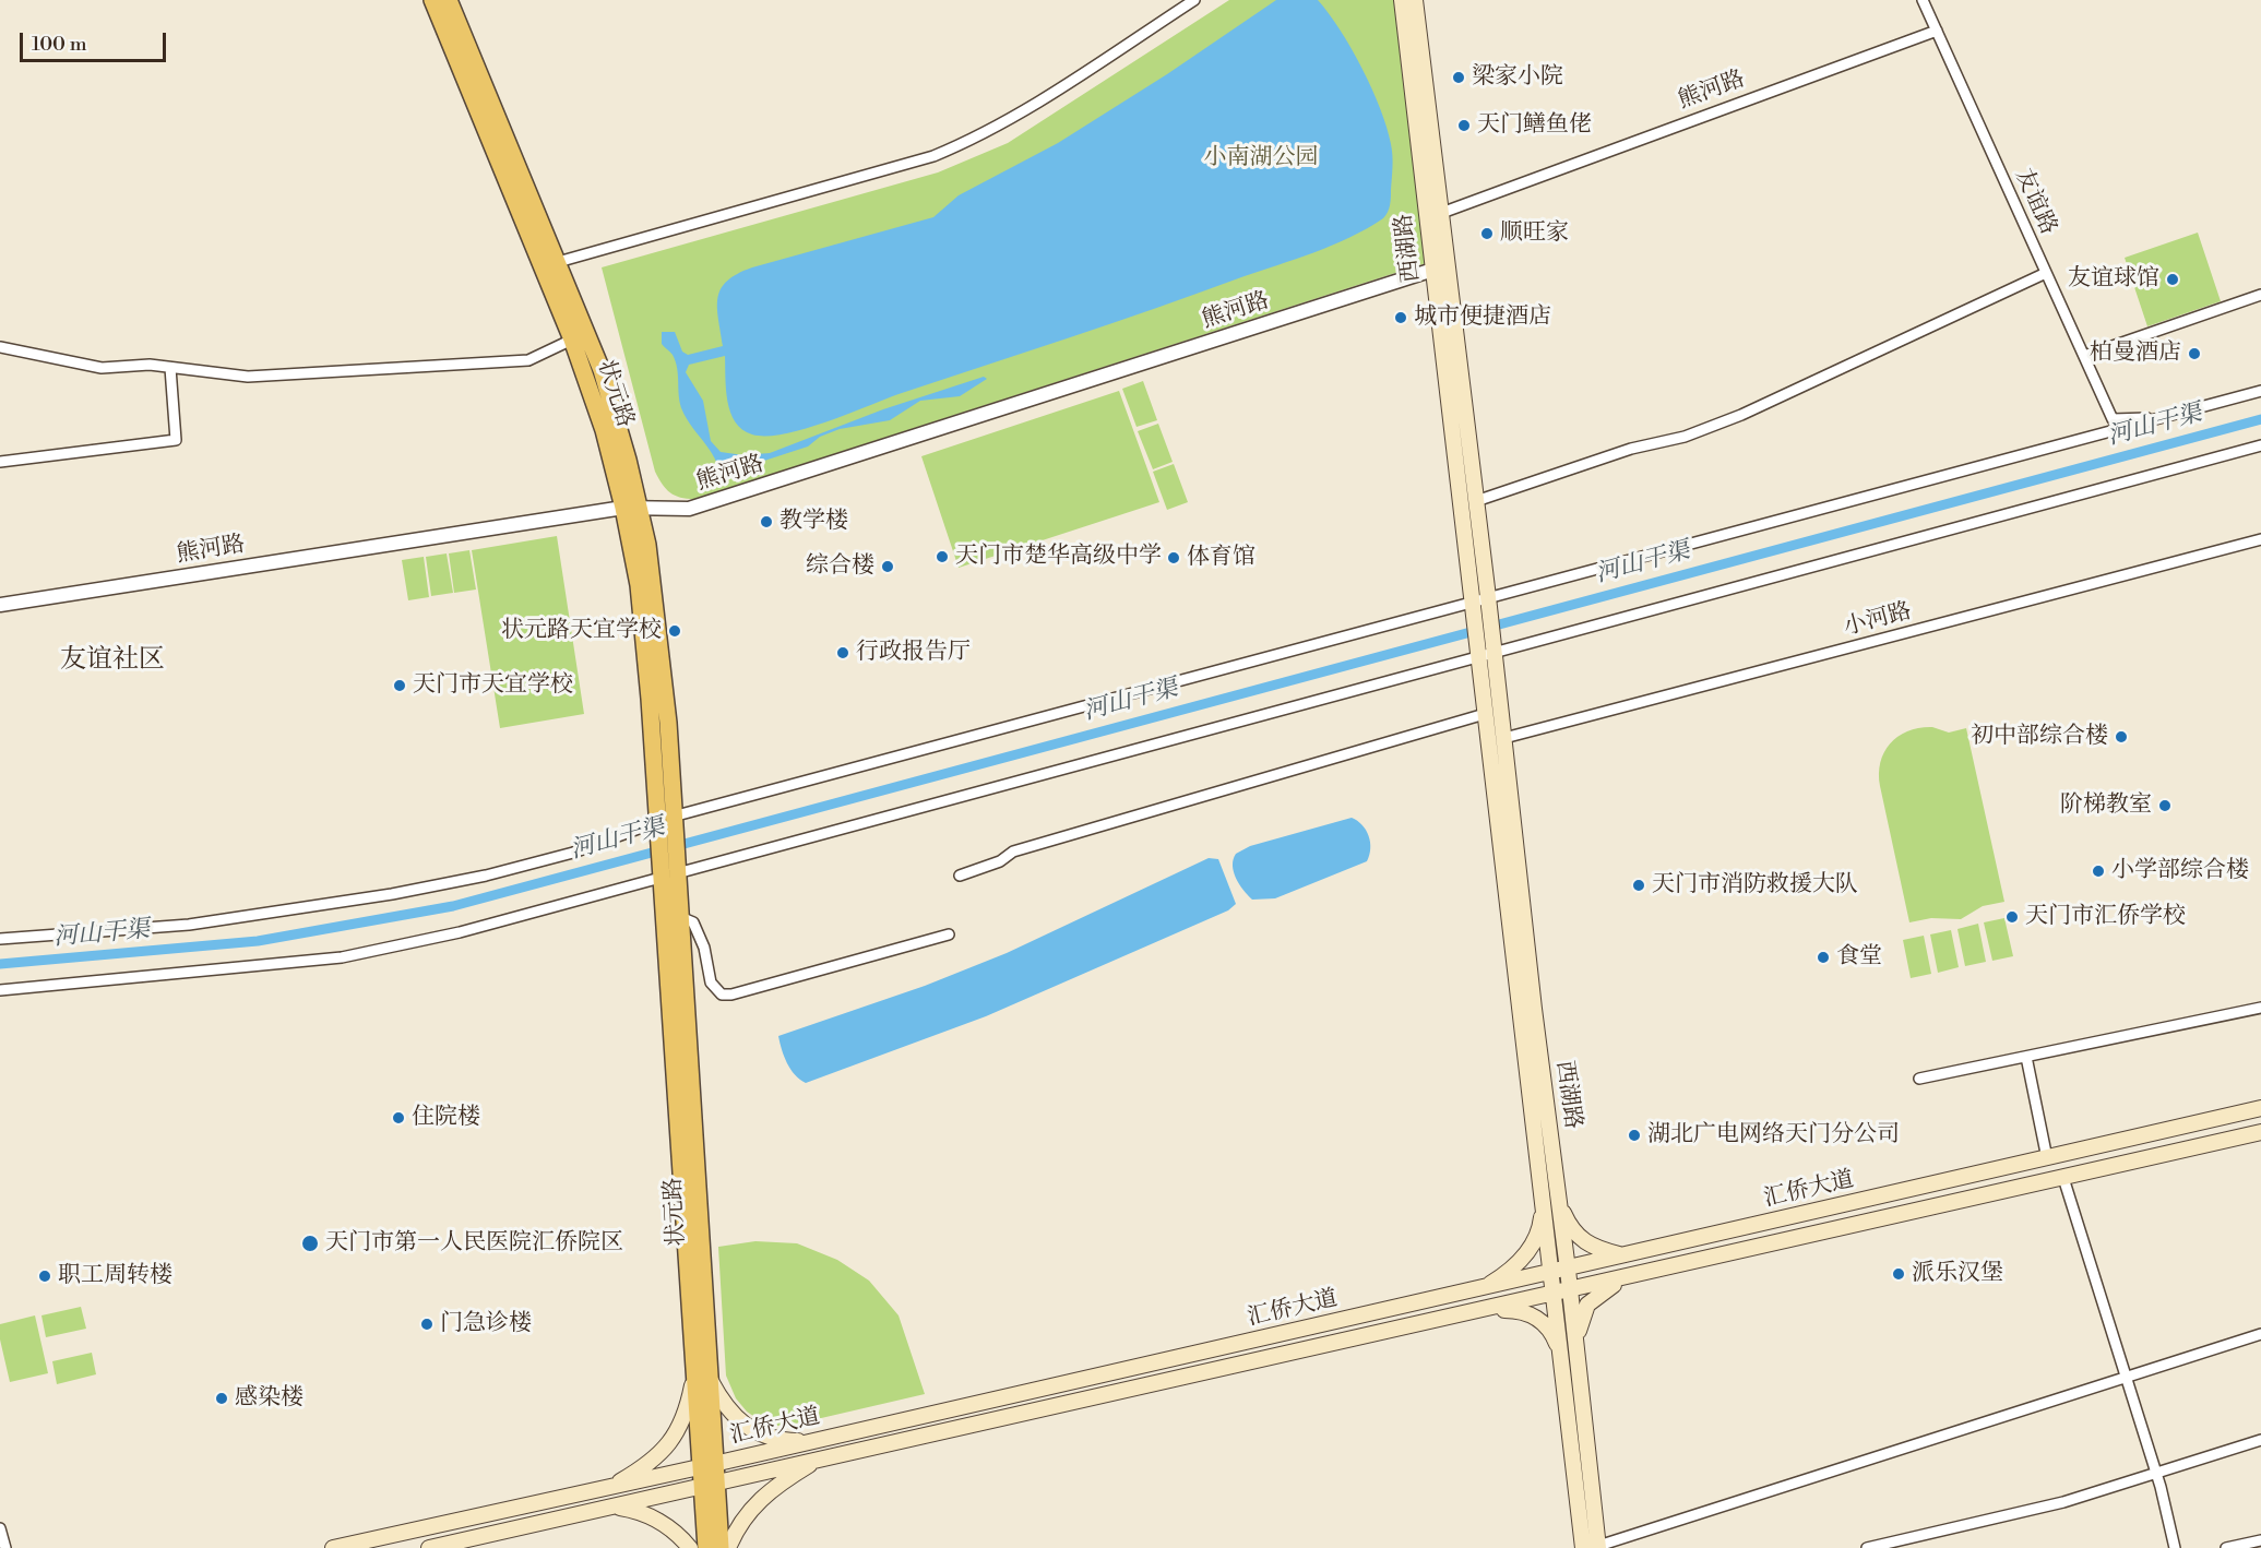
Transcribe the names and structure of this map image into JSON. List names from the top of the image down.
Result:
{
  "streets": {
    "main road": ["西湖路", "状元路", "汇侨大道"],
    "street": ["熊河路", "友谊路", "小河路"]
  },
  "crossings": [
    ["熊河路", "友谊路"],
    ["熊河路", "西湖路"],
    ["熊河路", "状元路"],
    ["西湖路", "小河路"],
    ["西湖路", "汇侨大道"],
    ["状元路", "汇侨大道"]
  ],
  "districts": ["友谊社区"],
  "water": ["河山干渠"],
  "parks": ["小南湖公园"],
  "places": [
    "梁家小院",
    "天门鳝鱼佬",
    "顺旺家",
    "友谊球馆",
    "城市便捷酒店",
    "柏曼酒店",
    "教学楼",
    "天门市楚华高级中学",
    "体育馆",
    "综合楼",
    "状元路天宜学校",
    "行政报告厅",
    "天门市天宜学校",
    "初中部综合楼",
    "阶梯教室",
    "小学部综合楼",
    "天门市消防救援大队",
    "天门市汇侨学校",
    "食堂",
    "住院楼",
    "湖北广电网络天门分公司",
    "天门市第一人民医院汇侨院区",
    "派乐汉堡",
    "职工周转楼",
    "门急诊楼",
    "感染楼"
  ],
  "scale_bar": "100 m"
}
